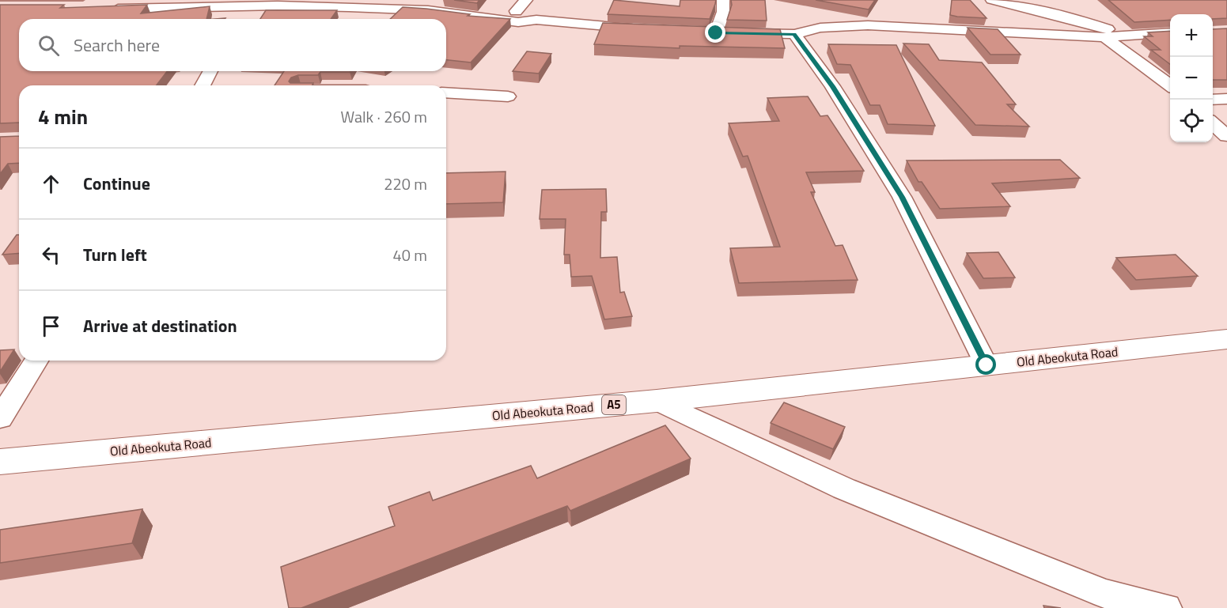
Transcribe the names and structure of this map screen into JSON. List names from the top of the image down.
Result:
{
  "streets": {
    "highway": ["Old Abeokuta Road", "A5"]
  },
  "page": {
    "map_buttons": ["+", "−"],
    "search": "Search here",
    "heading": ["4 min", "Walk · 260 m"],
    "list": [
      ["Continue", "220 m"],
      ["Turn left", "40 m"],
      "Arrive at destination"
    ]
  }
}
